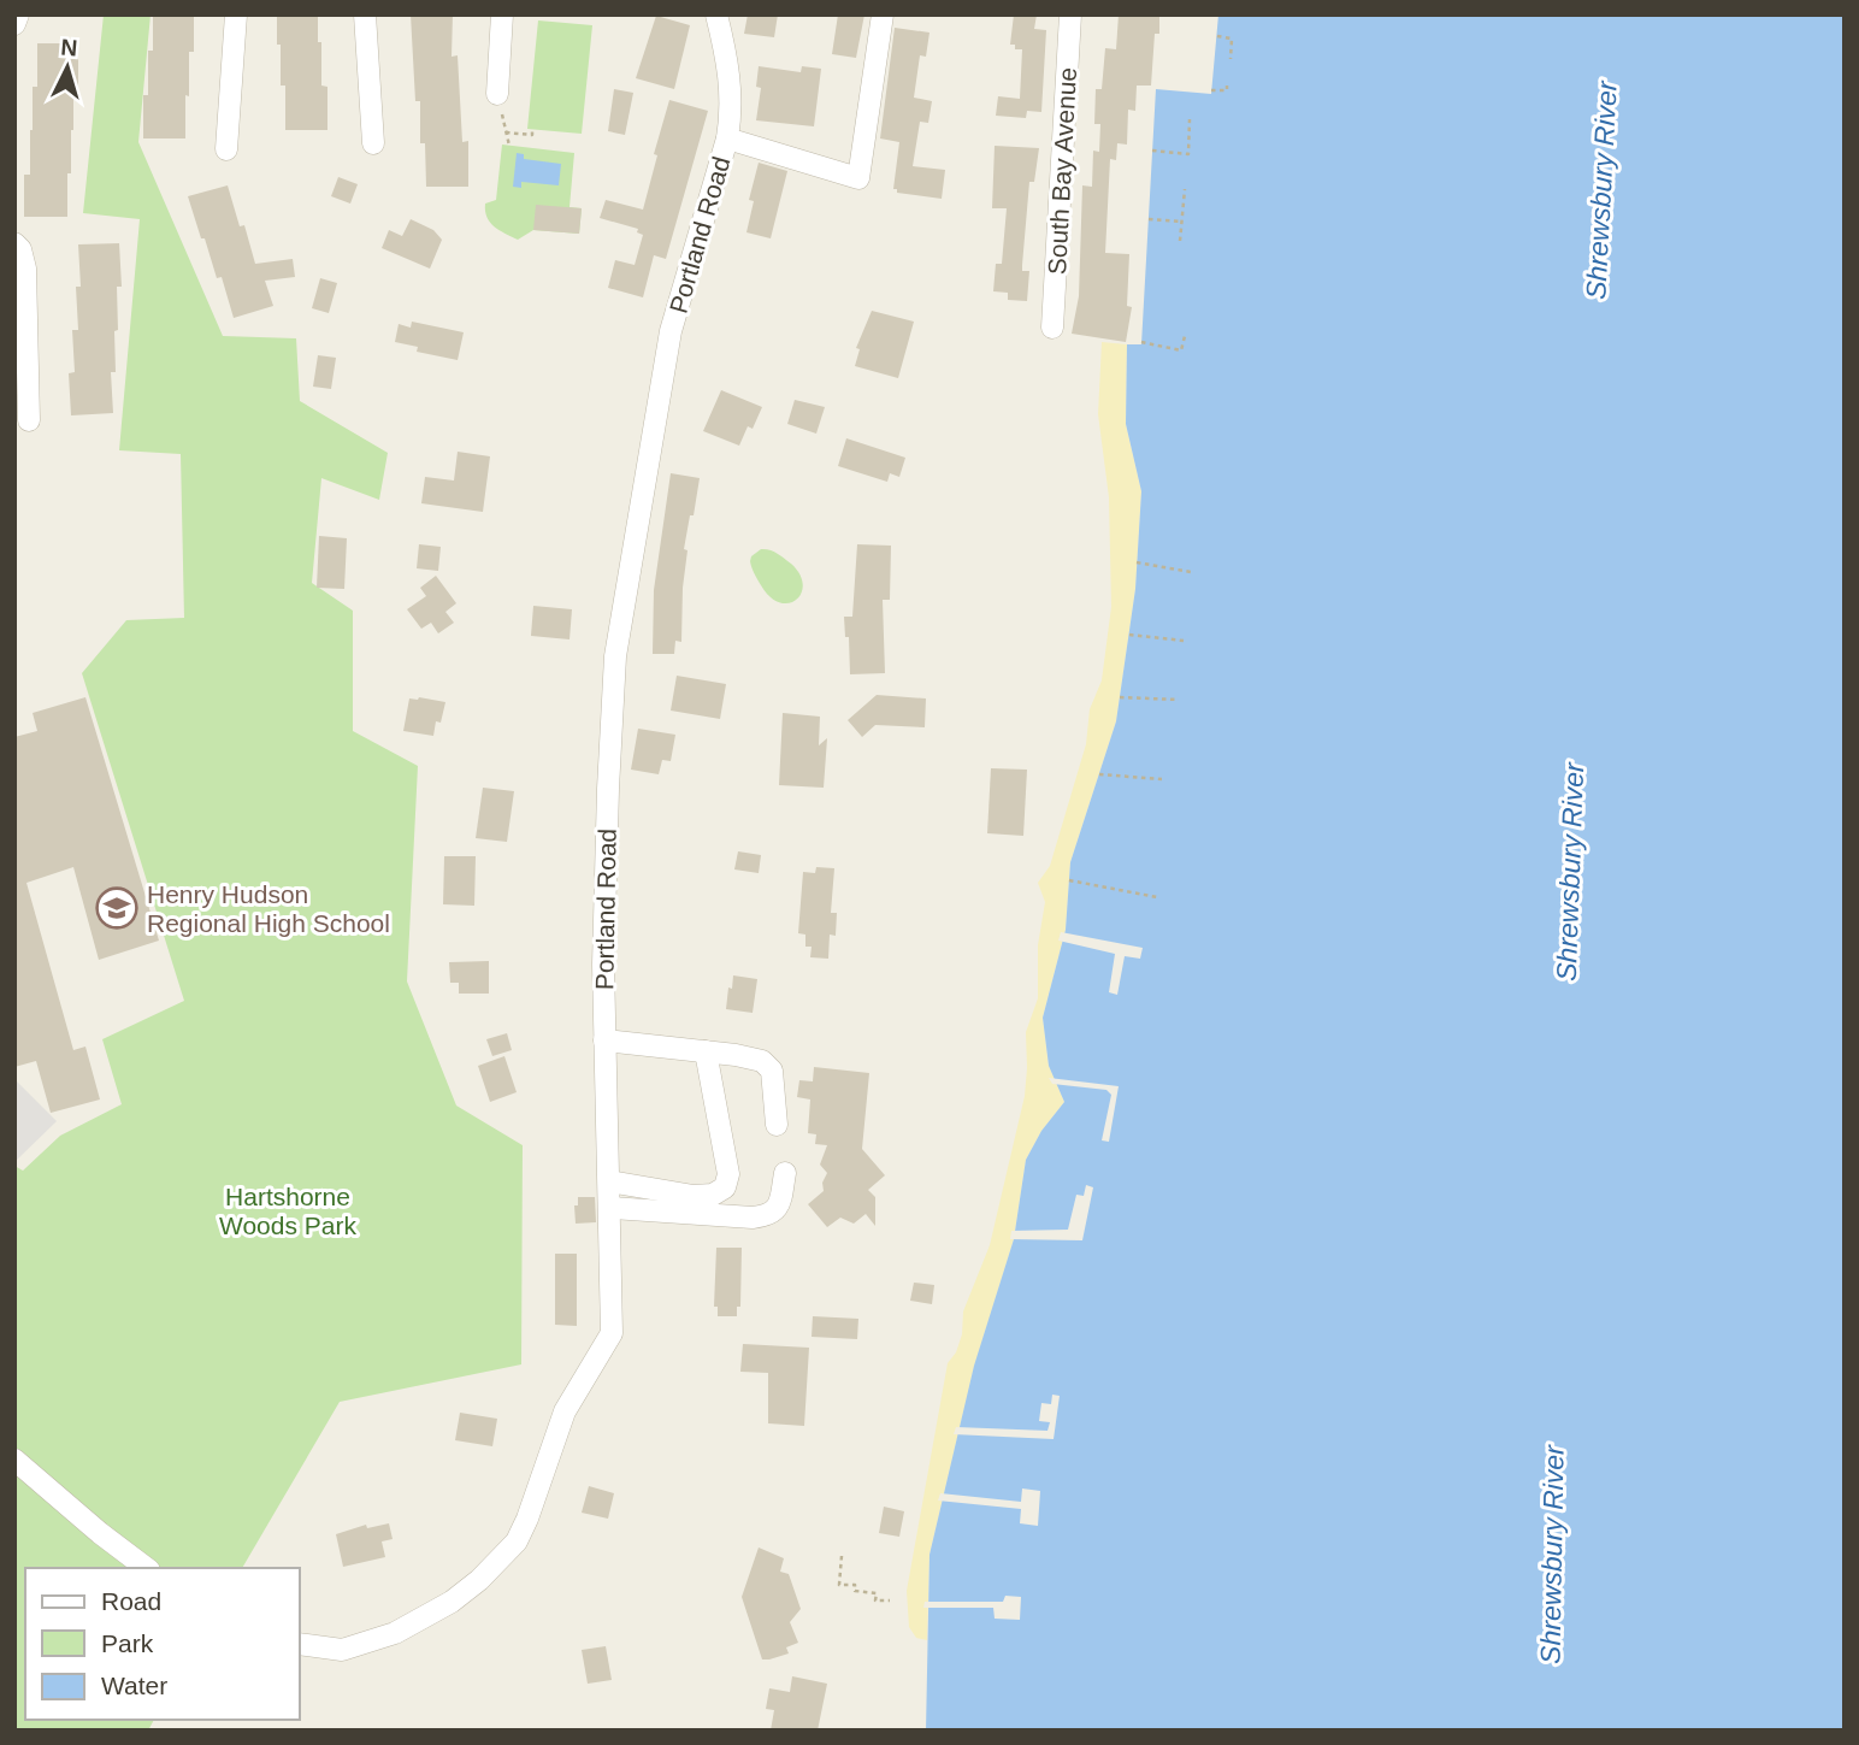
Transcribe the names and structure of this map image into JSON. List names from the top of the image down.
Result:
{
  "streets": {
    "street": ["South Bay Avenue", "Portland Road"]
  },
  "water": ["Shrewsbury River"],
  "parks": ["Hartshorne Woods Park"],
  "places": {
    "school or university": ["Henry Hudson Regional High School"]
  },
  "legend": ["Road", "Park", "Water"],
  "north": "top"
}
